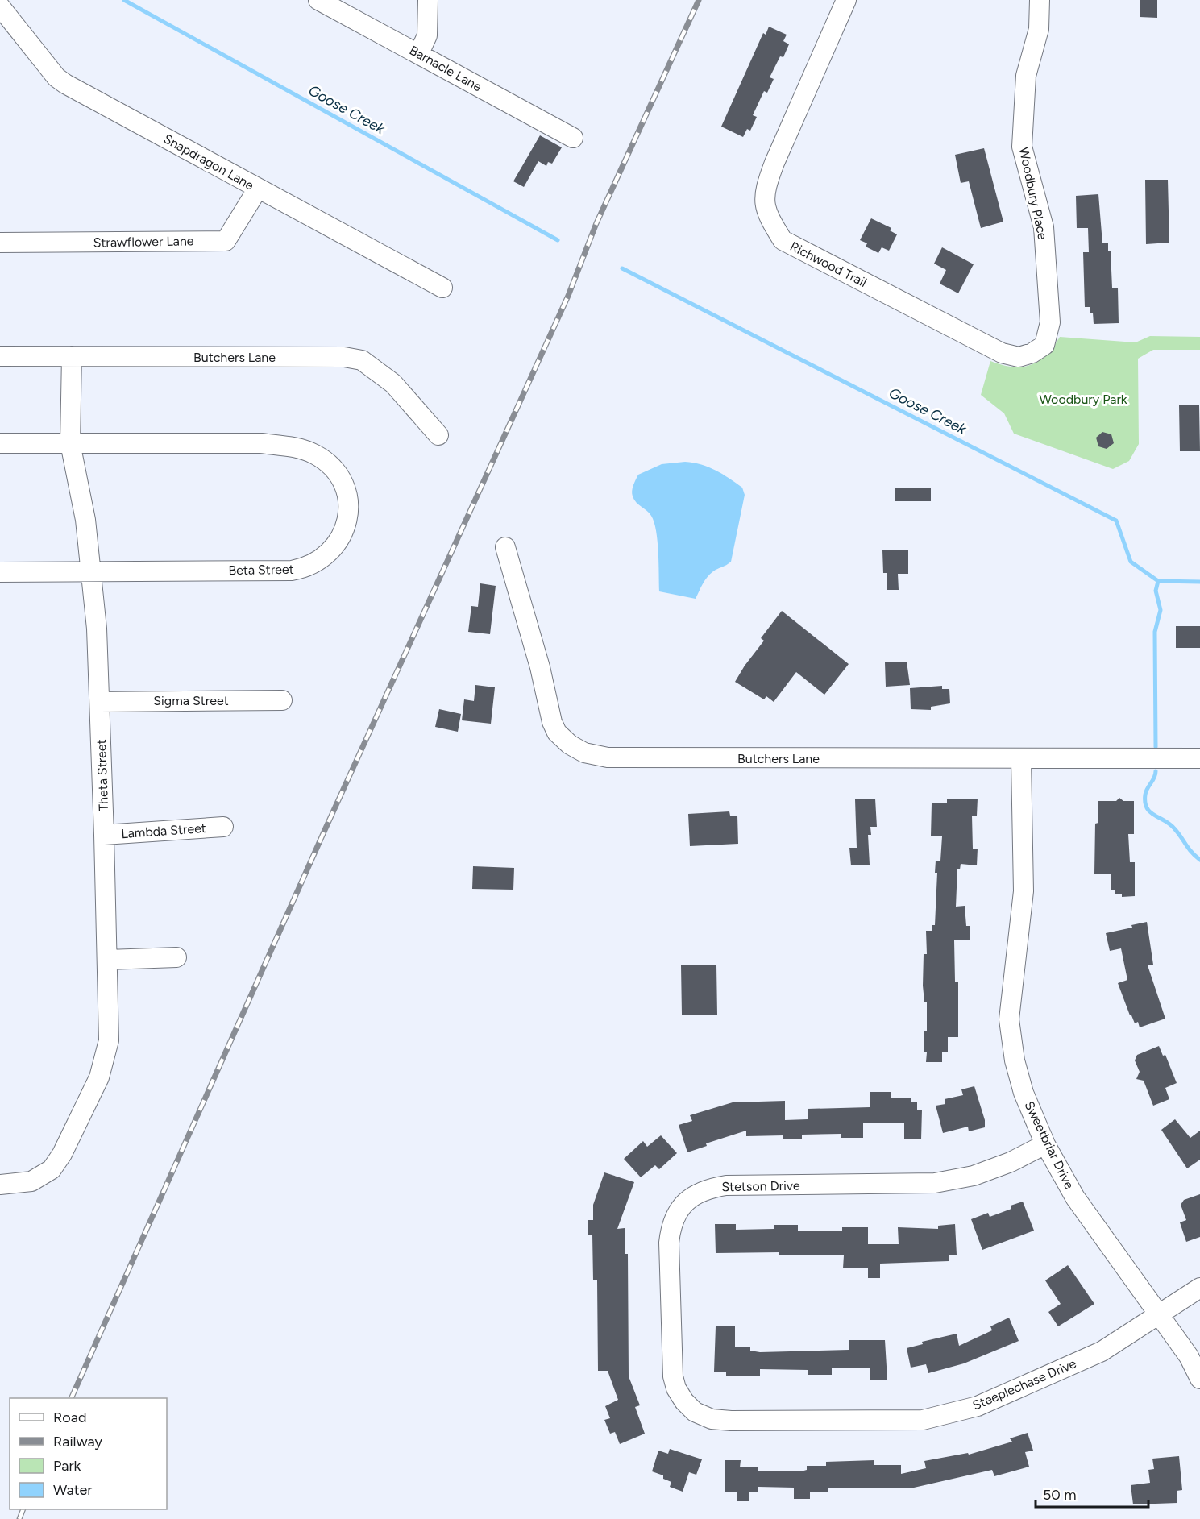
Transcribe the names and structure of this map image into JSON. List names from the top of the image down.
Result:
{
  "streets": {
    "street": [
      "Barnacle Lane",
      "Snapdragon Lane",
      "Woodbury Place",
      "Strawflower Lane",
      "Richwood Trail",
      "Butchers Lane",
      "Beta Street",
      "Sigma Street",
      "Theta Street",
      "Lambda Street",
      "Sweetbriar Drive",
      "Stetson Drive",
      "Steeplechase Drive"
    ]
  },
  "crossings": [
    ["Snapdragon Lane", "Strawflower Lane"],
    ["Woodbury Place", "Richwood Trail"],
    ["Butchers Lane", "Theta Street"],
    ["Butchers Lane", "Sweetbriar Drive"],
    ["Beta Street", "Theta Street"],
    ["Sigma Street", "Theta Street"],
    ["Theta Street", "Lambda Street"],
    ["Sweetbriar Drive", "Stetson Drive"],
    ["Sweetbriar Drive", "Steeplechase Drive"],
    ["Stetson Drive", "Steeplechase Drive"]
  ],
  "water": ["Goose Creek"],
  "parks": ["Woodbury Park"],
  "legend": [
    "Road",
    "Railway",
    "Park",
    "Water"
  ],
  "scale_bar": "50 m"
}
